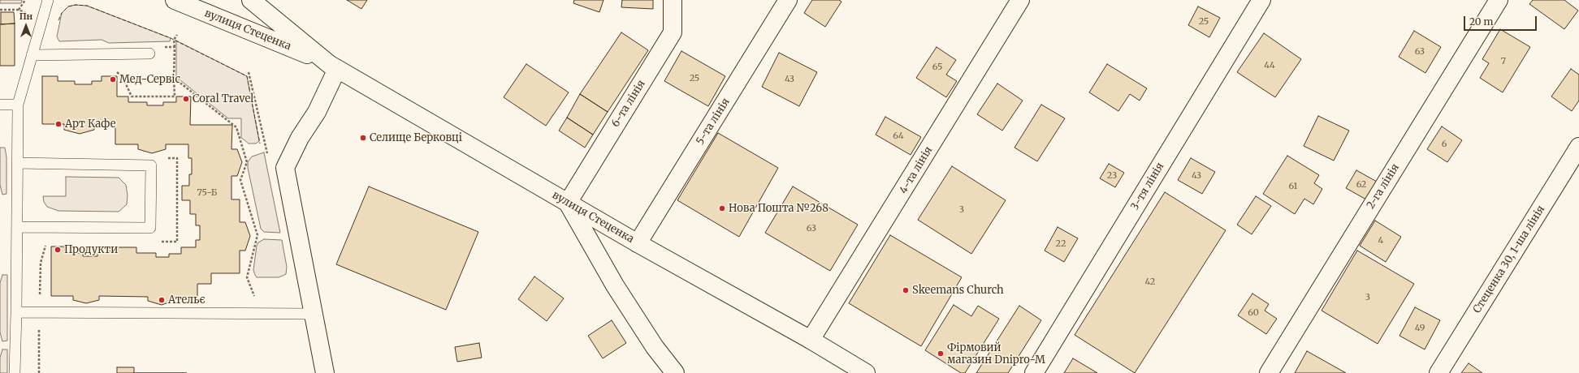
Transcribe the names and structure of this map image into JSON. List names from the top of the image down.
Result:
{
  "streets": {
    "street": [
      "вулиця Стеценка",
      "6-та лінія",
      "5-та лінія",
      "4-та лінія",
      "3-тя лінія",
      "2-га лінія",
      "Стеценка 30, 1-ша лінія"
    ]
  },
  "crossings": [
    ["вулиця Стеценка", "6-та лінія"],
    ["вулиця Стеценка", "5-та лінія"],
    ["вулиця Стеценка", "4-та лінія"]
  ],
  "places": [
    "Мед-Сервіс",
    "Coral Travel",
    "Арт Кафе",
    "Селище Берковці",
    "Нова Пошта №268",
    "Продукти",
    "Skeemans Church",
    "Ательє",
    "Фірмовий магазин Dnipro-M"
  ],
  "house_numbers": [
    "25",
    "63",
    "7",
    "44",
    "65",
    "25",
    "43",
    "64",
    "6",
    "23",
    "43",
    "62",
    "61",
    "75-Б",
    "3",
    "63",
    "4",
    "22",
    "42",
    "3",
    "60",
    "49"
  ],
  "scale_bar": "20 m",
  "north": "top"
}
